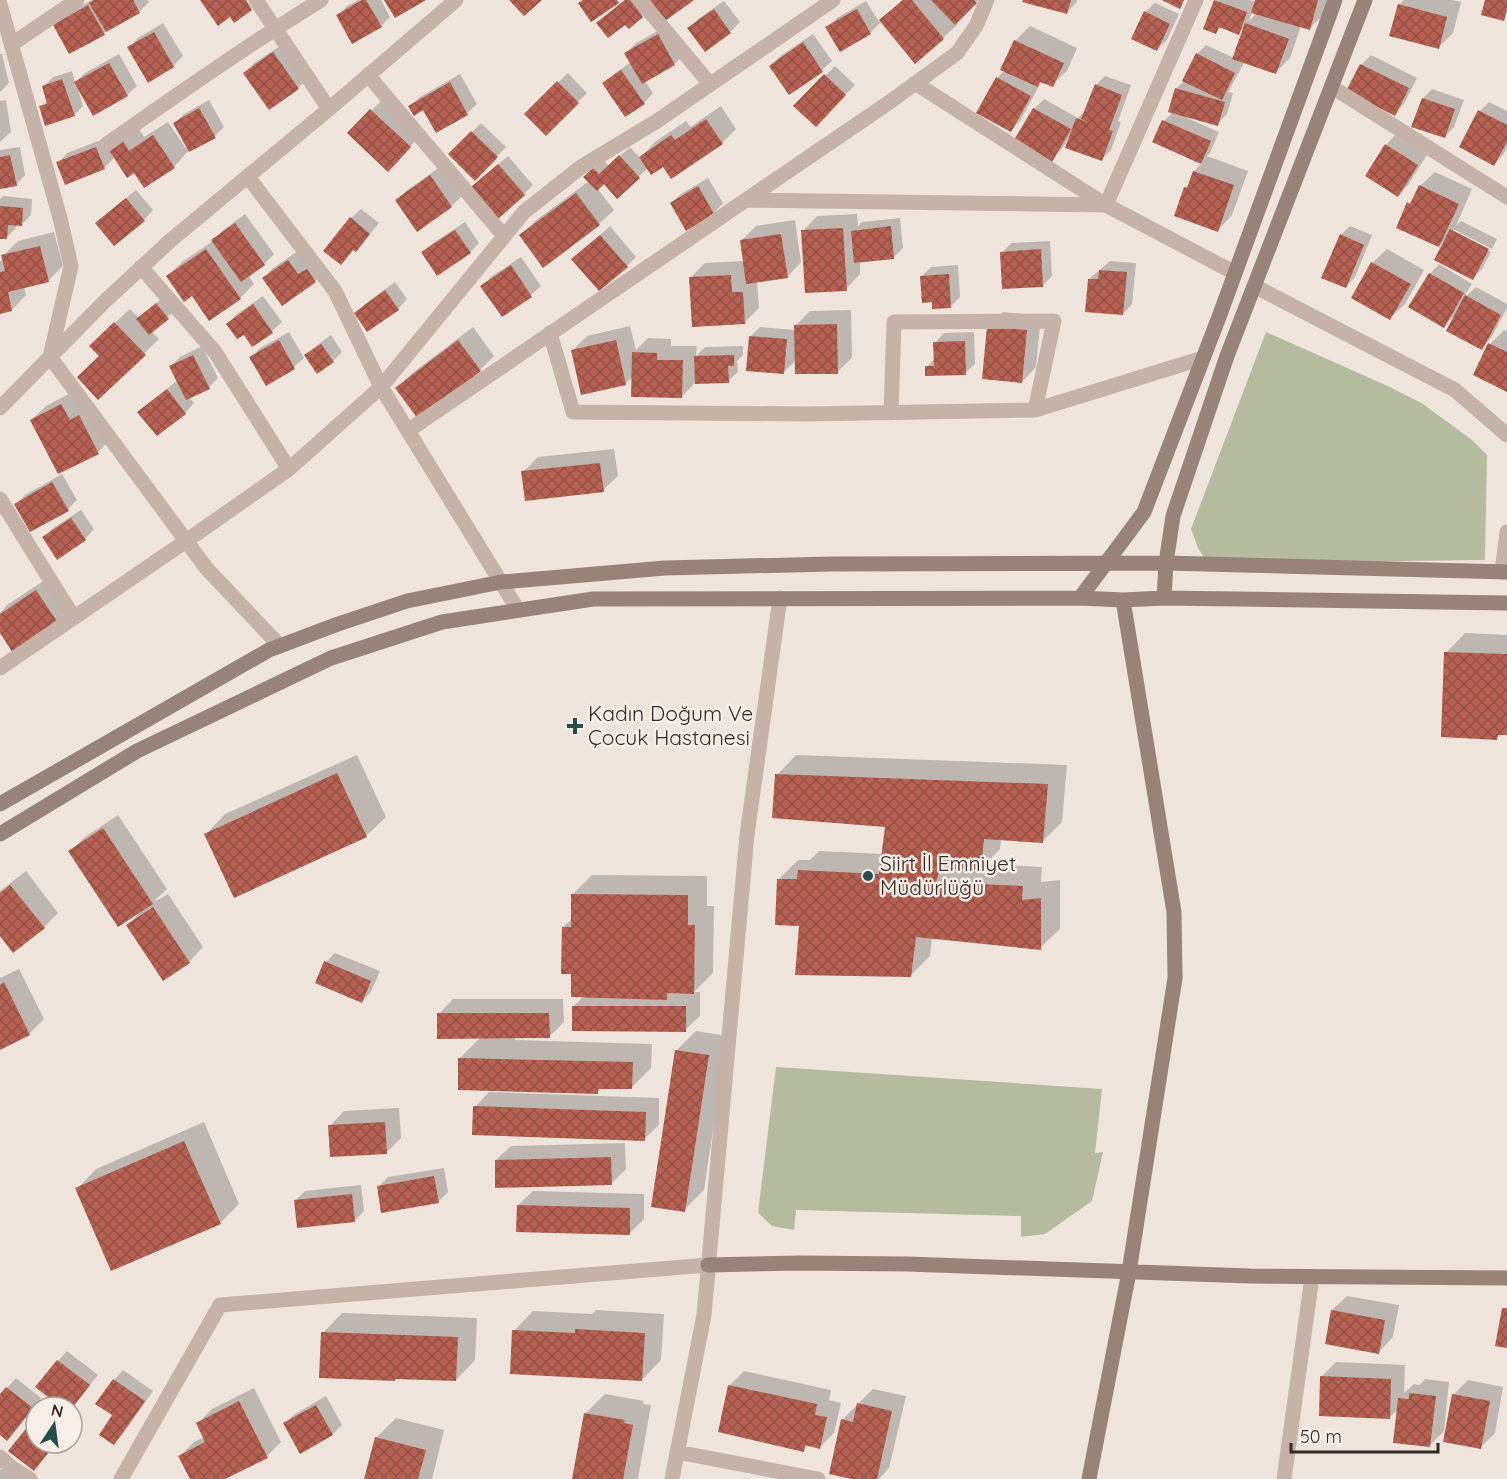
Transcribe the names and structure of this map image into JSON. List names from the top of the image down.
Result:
{
  "places": {
    "health": ["Kadın Doğum Ve Çocuk Hastanesi"],
    "other": ["Siirt İl Emniyet Müdürlüğü"]
  },
  "scale_bar": "50 m",
  "north": "top"
}
